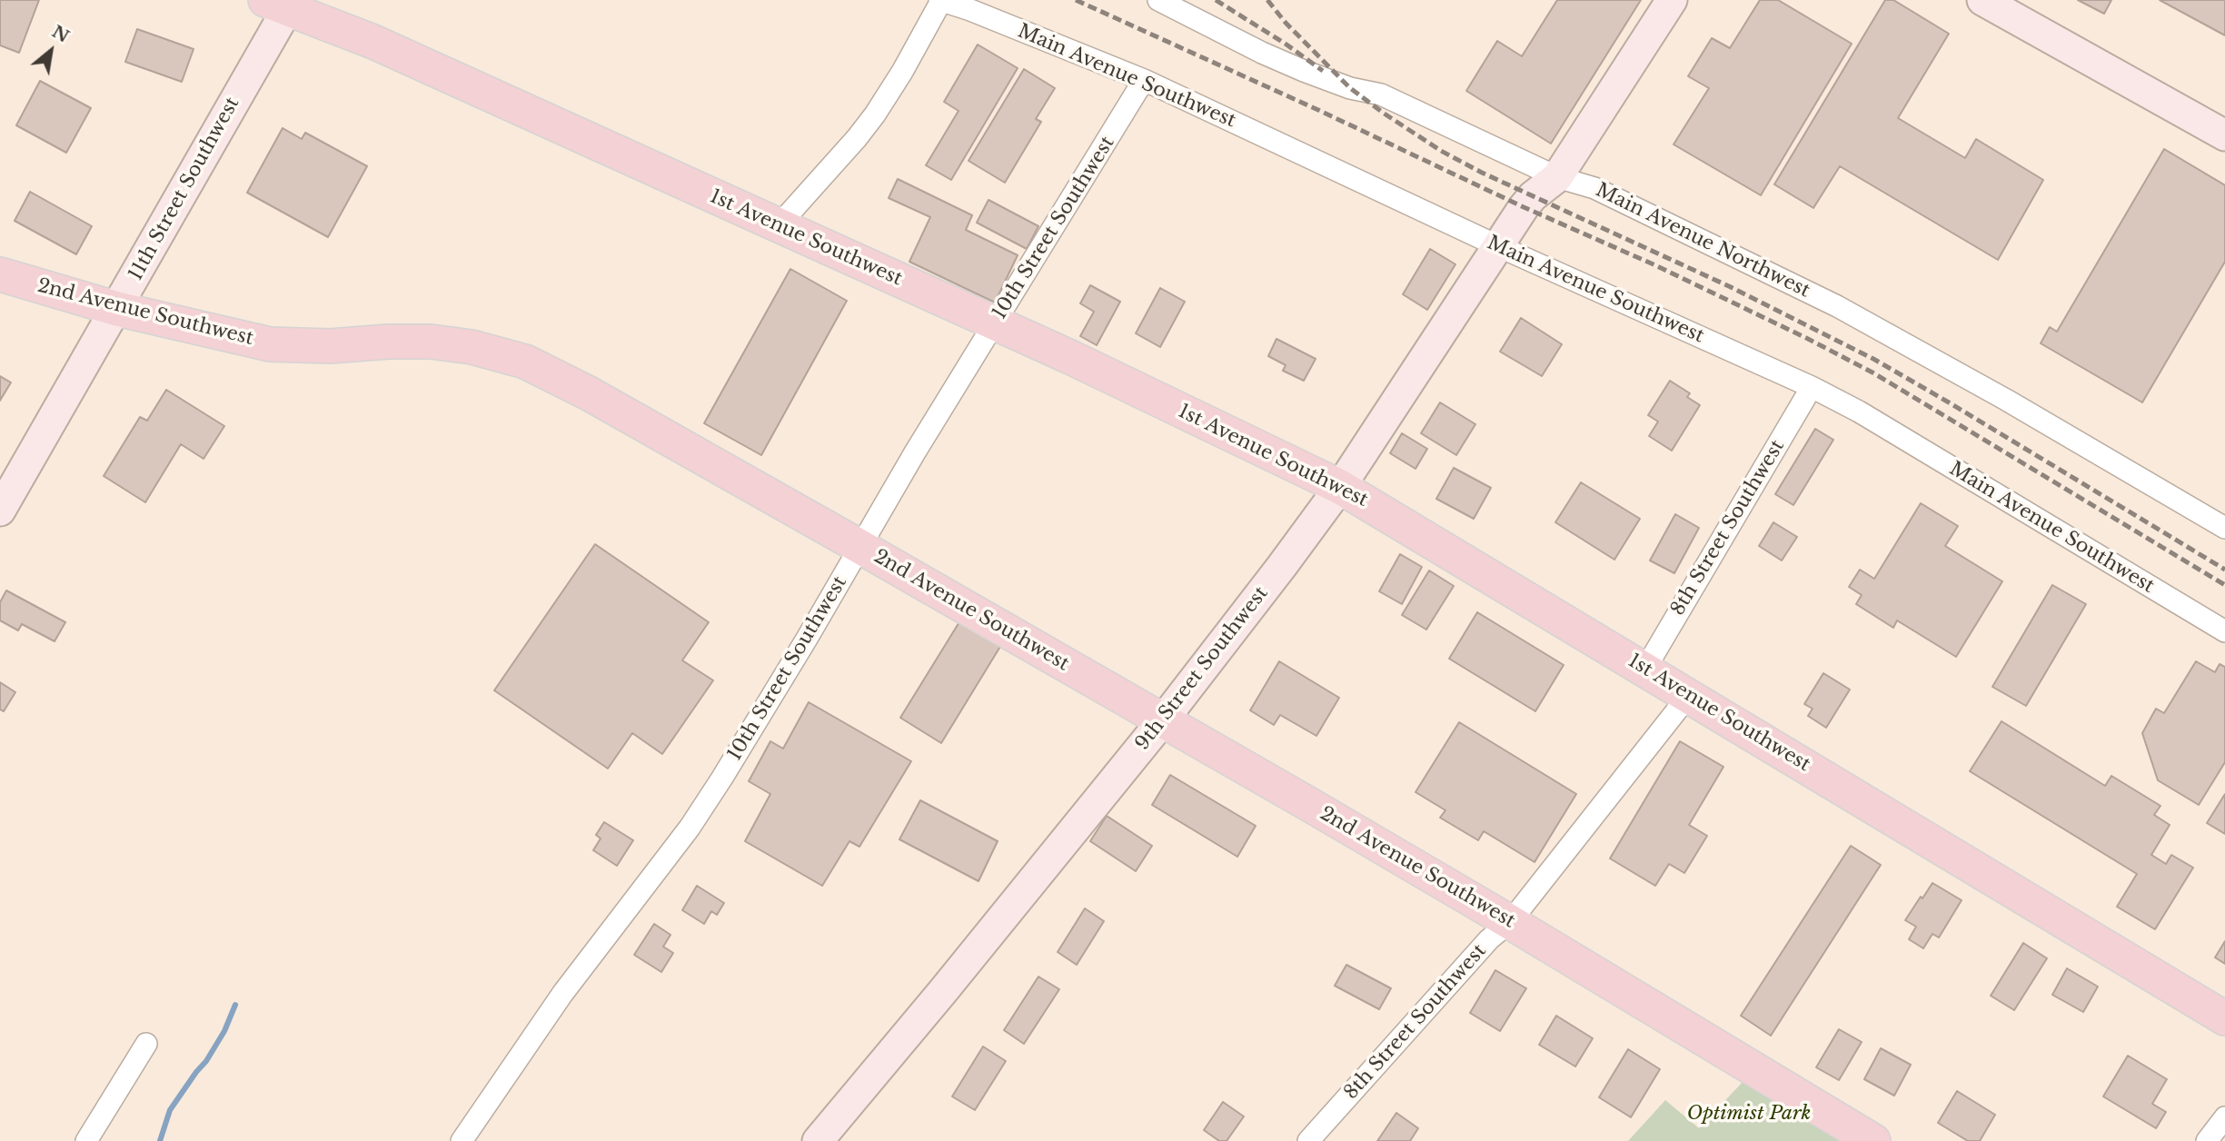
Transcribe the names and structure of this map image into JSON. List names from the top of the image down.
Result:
{
  "streets": {
    "main road": ["1st Avenue Southwest", "2nd Avenue Southwest"],
    "street": [
      "Main Avenue Southwest",
      "11th Street Southwest",
      "10th Street Southwest",
      "Main Avenue Northwest",
      "8th Street Southwest",
      "9th Street Southwest"
    ]
  },
  "crossings": [
    ["Main Avenue Southwest", "10th Street Southwest"],
    ["Main Avenue Southwest", "8th Street Southwest"],
    ["Main Avenue Southwest", "9th Street Southwest"],
    ["11th Street Southwest", "1st Avenue Southwest"],
    ["11th Street Southwest", "2nd Avenue Southwest"],
    ["10th Street Southwest", "1st Avenue Southwest"],
    ["10th Street Southwest", "2nd Avenue Southwest"],
    ["1st Avenue Southwest", "8th Street Southwest"],
    ["1st Avenue Southwest", "9th Street Southwest"],
    ["Main Avenue Northwest", "9th Street Southwest"],
    ["2nd Avenue Southwest", "8th Street Southwest"],
    ["2nd Avenue Southwest", "9th Street Southwest"]
  ],
  "parks": ["Optimist Park"],
  "north": "top right"
}
